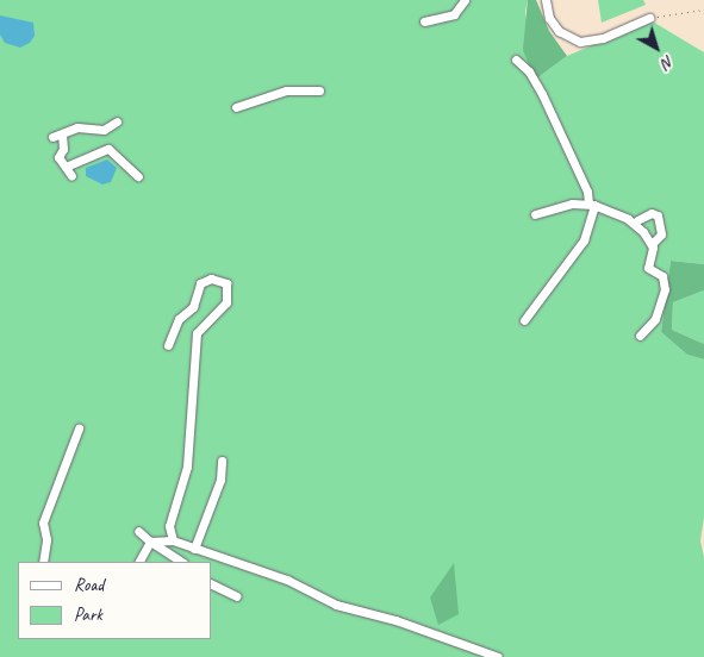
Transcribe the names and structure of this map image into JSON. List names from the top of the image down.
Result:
{
  "legend": ["Road", "Park"],
  "north": "bottom right"
}
